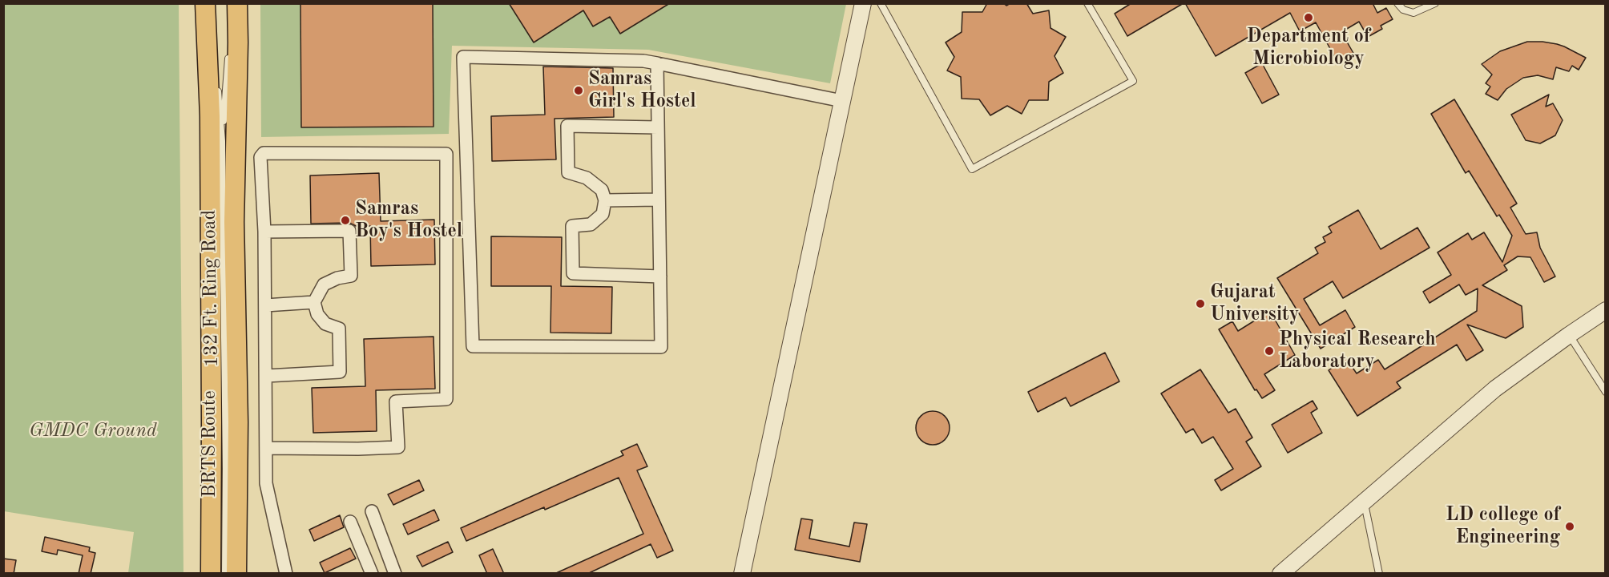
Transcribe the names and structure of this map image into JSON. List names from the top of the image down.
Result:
{
  "streets": {
    "main road": ["132 Ft. Ring Road"],
    "lane": ["BRTS Route"]
  },
  "parks": ["GMDC Ground"],
  "places": [
    "Department of Microbiology",
    "Samras Girl's Hostel",
    "Samras Boy's Hostel",
    "Gujarat University",
    "Physical Research Laboratory",
    "LD college of Engineering"
  ]
}
